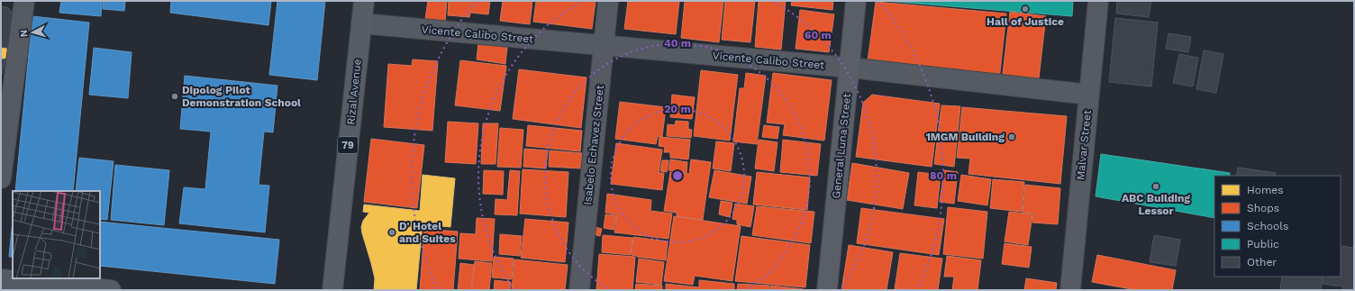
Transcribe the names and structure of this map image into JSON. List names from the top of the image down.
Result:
{
  "streets": {
    "main road": ["Rizal Avenue", "79"],
    "street": [
      "Vicente Calibo Street",
      "Isabelo Echavez Street",
      "Malvar Street",
      "General Luna Street"
    ]
  },
  "crossings": [
    ["Vicente Calibo Street", "Rizal Avenue"],
    ["Vicente Calibo Street", "Isabelo Echavez Street"],
    ["Vicente Calibo Street", "Malvar Street"],
    ["Vicente Calibo Street", "General Luna Street"]
  ],
  "places": [
    "Hall of Justice",
    "Dipolog Pilot Demonstration School",
    "1MGM Building",
    "ABC Building Lessor",
    "D' Hotel and Suites"
  ],
  "legend": [
    "Homes",
    "Shops",
    "Schools",
    "Public",
    "Other"
  ],
  "north": "left",
  "rings": [
    "60 m",
    "40 m",
    "20 m",
    "80 m"
  ]
}
